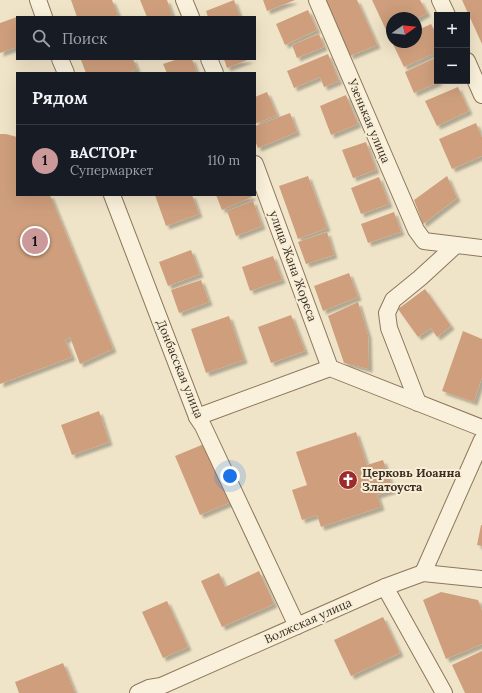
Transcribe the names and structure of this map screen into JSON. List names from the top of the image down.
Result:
{
  "streets": {
    "street": [
      "Узенькая улица",
      "улица Жана Жореса",
      "Донбасская улица",
      "Волжская улица"
    ]
  },
  "crossings": [
    ["Донбасская улица", "Волжская улица"]
  ],
  "places": {
    "church": ["Церковь Иоанна Златоуста"]
  },
  "north": "right",
  "page": {
    "map_buttons": ["+", "−"],
    "search": "Поиск",
    "heading": "Рядом",
    "list": [
      {
        "mark": "1",
        "name": "вАСТОРг",
        "note": "Супермаркет",
        "value": "110 m"
      }
    ],
    "pins": "1"
  }
}
